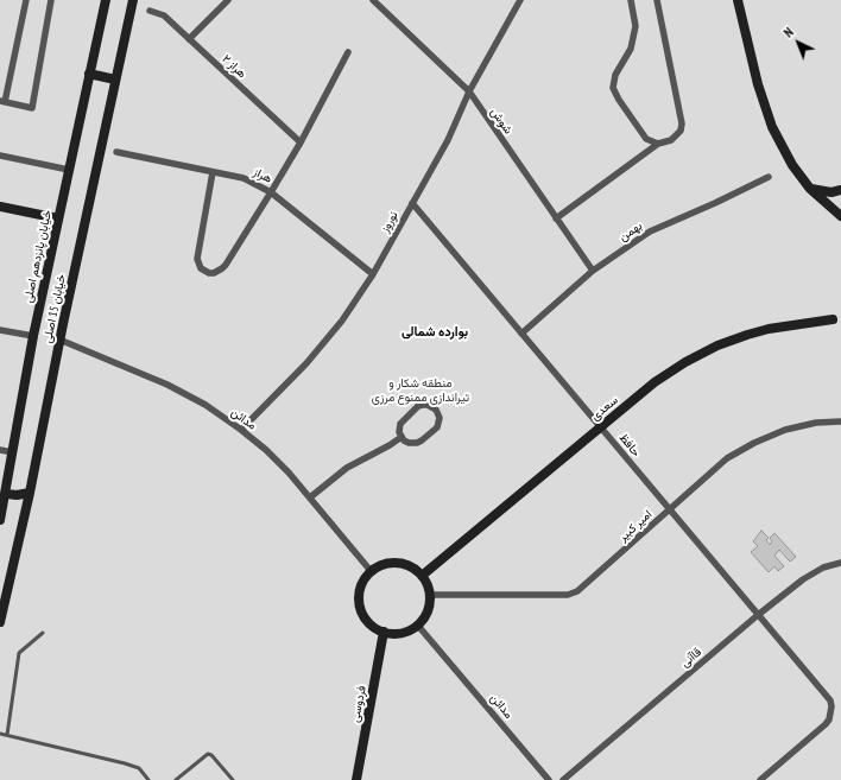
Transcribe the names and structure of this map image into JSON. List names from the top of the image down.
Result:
{
  "streets": {
    "main road": [
      "خیابان پانزدهم اصلی",
      "خیابان 15 اصلی",
      "سعدی",
      "فردوسی"
    ],
    "street": [
      "هراز ۲",
      "شوش",
      "هراز",
      "نوروز",
      "بهمن",
      "مدائن",
      "حافظ",
      "امیر کبیر",
      "قاآنی"
    ]
  },
  "crossings": [
    ["شوش", "نوروز"],
    ["شوش", "بهمن"],
    ["هراز", "نوروز"],
    ["نوروز", "مدائن"],
    ["نوروز", "حافظ"],
    ["بهمن", "حافظ"],
    ["خیابان 15 اصلی", "مدائن"],
    ["سعدی", "مدائن"],
    ["سعدی", "حافظ"],
    ["سعدی", "امیر کبیر"],
    ["سعدی", "فردوسی"],
    ["مدائن", "امیر کبیر"],
    ["مدائن", "فردوسی"],
    ["حافظ", "امیر کبیر"],
    ["حافظ", "قاآنی"],
    ["امیر کبیر", "فردوسی"]
  ],
  "districts": ["بوارده شمالی"],
  "parks": ["منطقه شکار و تیراندازی ممنوع مرزی"],
  "north": "top left"
}
